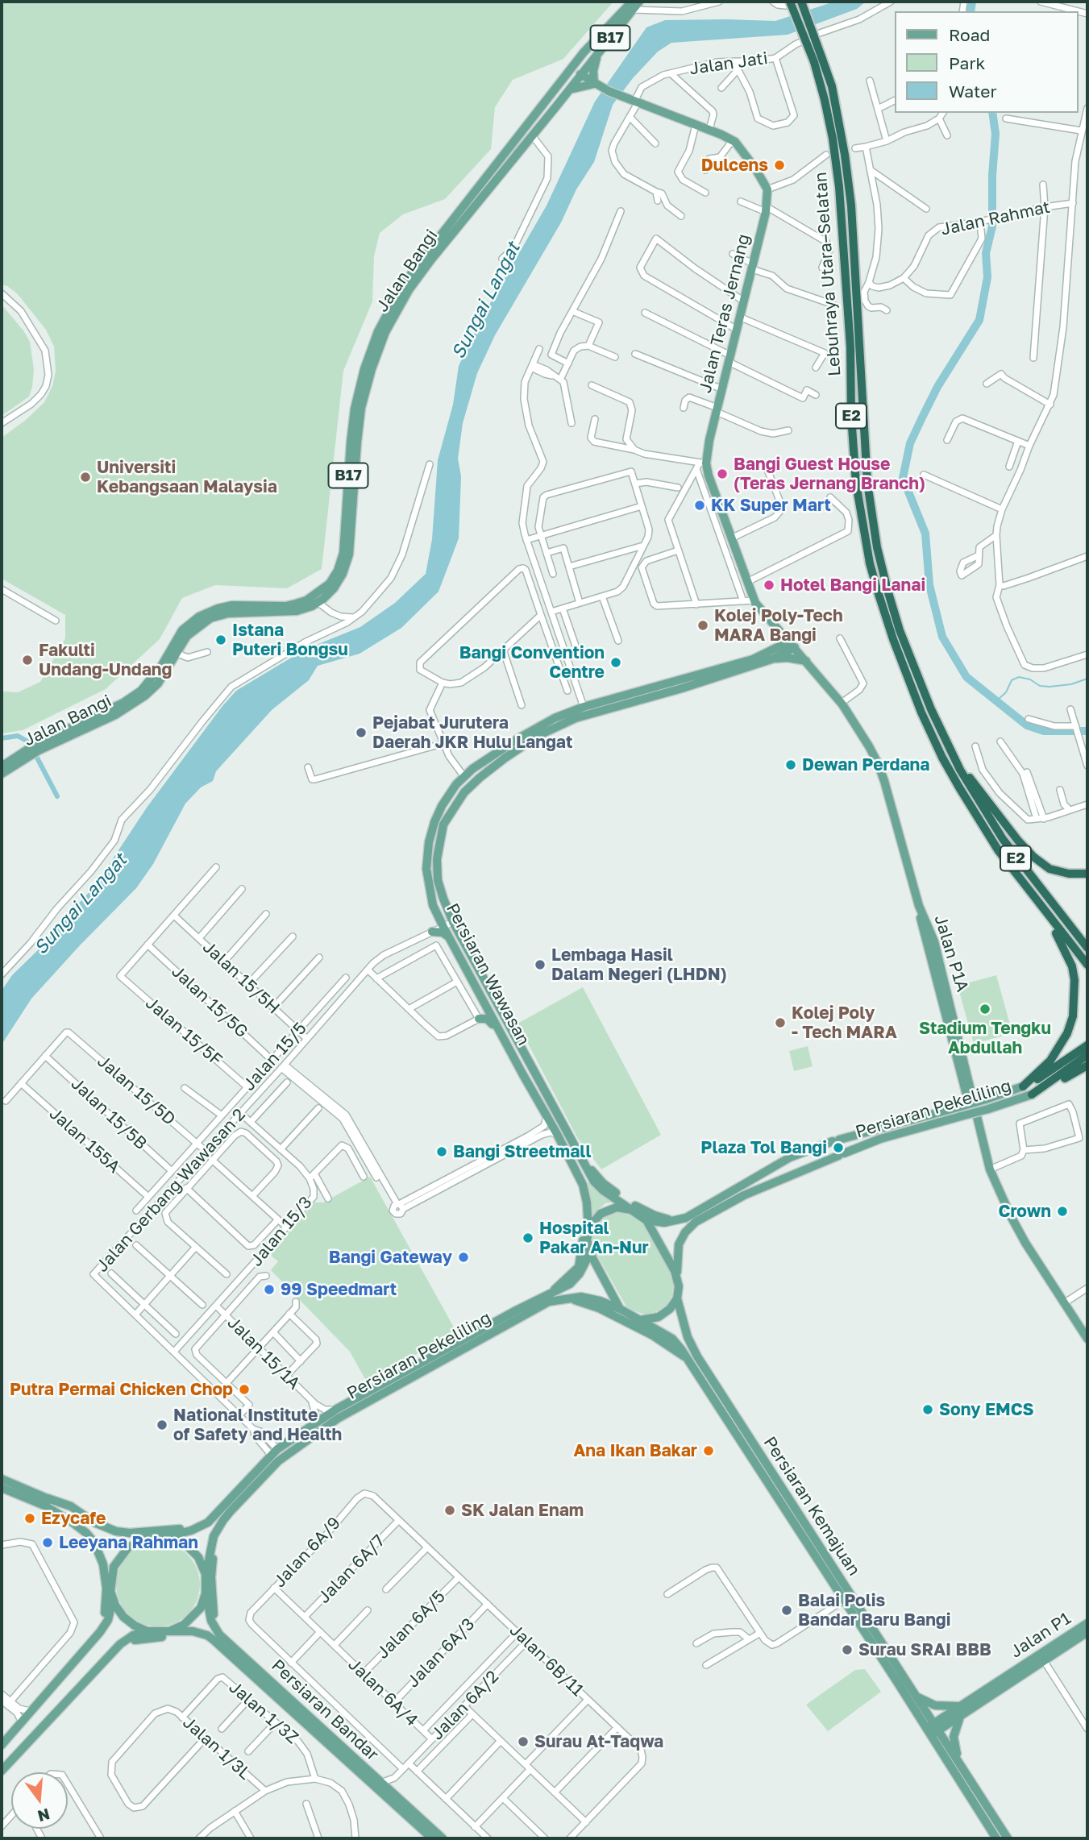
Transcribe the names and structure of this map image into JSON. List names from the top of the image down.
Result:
{
  "streets": {
    "highway": ["Lebuhraya Utara–Selatan", "E2"],
    "main road": [
      "B17",
      "Jalan Bangi",
      "Jalan Teras Jernang",
      "Jalan P1A",
      "Persiaran Wawasan",
      "Persiaran Pekeliling",
      "Persiaran Kemajuan",
      "Jalan P1",
      "Persiaran Bandar"
    ],
    "street": [
      "Jalan Jati",
      "Jalan Rahmat",
      "Jalan 15/5H",
      "Jalan 15/5G",
      "Jalan 15/5F",
      "Jalan 15/5",
      "Jalan 15/5D",
      "Jalan 15/5B",
      "Jalan 155A",
      "Jalan Gerbang Wawasan 2",
      "Jalan 15/3",
      "Jalan 15/1A",
      "Jalan 6A/9",
      "Jalan 6A/7",
      "Jalan 6A/5",
      "Jalan 6A/3",
      "Jalan 6B/11",
      "Jalan 6A/4",
      "Jalan 6A/2",
      "Jalan 1/3Z",
      "Jalan 1/3L"
    ]
  },
  "crossings": [
    ["Jalan Teras Jernang", "Jalan P1A"],
    ["Jalan Teras Jernang", "Persiaran Wawasan"],
    ["Jalan P1A", "Persiaran Wawasan"],
    ["Persiaran Wawasan", "Persiaran Pekeliling"],
    ["Persiaran Wawasan", "Jalan Gerbang Wawasan 2"],
    ["Persiaran Wawasan", "Persiaran Kemajuan"],
    ["Jalan 15/5H", "Jalan 15/5"],
    ["Jalan 15/5H", "Jalan Gerbang Wawasan 2"],
    ["Jalan 15/5G", "Jalan 15/5F"],
    ["Jalan 15/5G", "Jalan 15/5"],
    ["Jalan 15/5F", "Jalan 15/5"],
    ["Jalan 15/5", "Jalan 15/5D"],
    ["Jalan 15/5", "Jalan 15/5B"],
    ["Jalan 15/5", "Jalan 155A"],
    ["Jalan 15/5D", "Jalan 15/5B"],
    ["Jalan 15/5D", "Jalan Gerbang Wawasan 2"],
    ["Persiaran Pekeliling", "Jalan Gerbang Wawasan 2"],
    ["Persiaran Pekeliling", "Jalan 15/1A"],
    ["Persiaran Pekeliling", "Persiaran Kemajuan"],
    ["Persiaran Pekeliling", "Persiaran Bandar"],
    ["Jalan Gerbang Wawasan 2", "Jalan 15/3"],
    ["Jalan 15/3", "Jalan 15/1A"],
    ["Persiaran Kemajuan", "Jalan P1"],
    ["Jalan 6A/9", "Jalan 6B/11"],
    ["Jalan 6A/9", "Jalan 6A/4"],
    ["Jalan 6A/7", "Jalan 6B/11"],
    ["Jalan 6A/7", "Jalan 6A/4"],
    ["Jalan 6A/5", "Jalan 6B/11"],
    ["Jalan 6A/5", "Jalan 6A/4"],
    ["Jalan 6A/3", "Jalan 6B/11"],
    ["Jalan 6A/3", "Jalan 6A/4"],
    ["Jalan 6B/11", "Jalan 6A/2"],
    ["Jalan 6A/4", "Jalan 6A/2"],
    ["Jalan 6A/2", "Persiaran Bandar"],
    ["Jalan 1/3Z", "Jalan 1/3L"]
  ],
  "water": ["Sungai Langat"],
  "places": [
    "Dulcens",
    "Bangi Guest House (Teras Jernang Branch)",
    "Universiti Kebangsaan Malaysia",
    "KK Super Mart",
    "Hotel Bangi Lanai",
    "Kolej Poly-Tech MARA Bangi",
    "Istana Puteri Bongsu",
    "Fakulti Undang-Undang",
    "Bangi Convention Centre",
    "Pejabat Jurutera Daerah JKR Hulu Langat",
    "Dewan Perdana",
    "Lembaga Hasil Dalam Negeri (LHDN)",
    "Stadium Tengku Abdullah",
    "Kolej Poly - Tech MARA",
    "Plaza Tol Bangi",
    "Bangi Streetmall",
    "Crown",
    "Hospital Pakar An-Nur",
    "Bangi Gateway",
    "99 Speedmart",
    "Putra Permai Chicken Chop",
    "Sony EMCS",
    "National Institute of Safety and Health",
    "Ana Ikan Bakar",
    "SK Jalan Enam",
    "Ezycafe",
    "Leeyana Rahman",
    "Balai Polis Bandar Baru Bangi",
    "Surau SRAI BBB",
    "Surau At-Taqwa"
  ],
  "legend": ["Road", "Park", "Water"],
  "north": "bottom"
}
